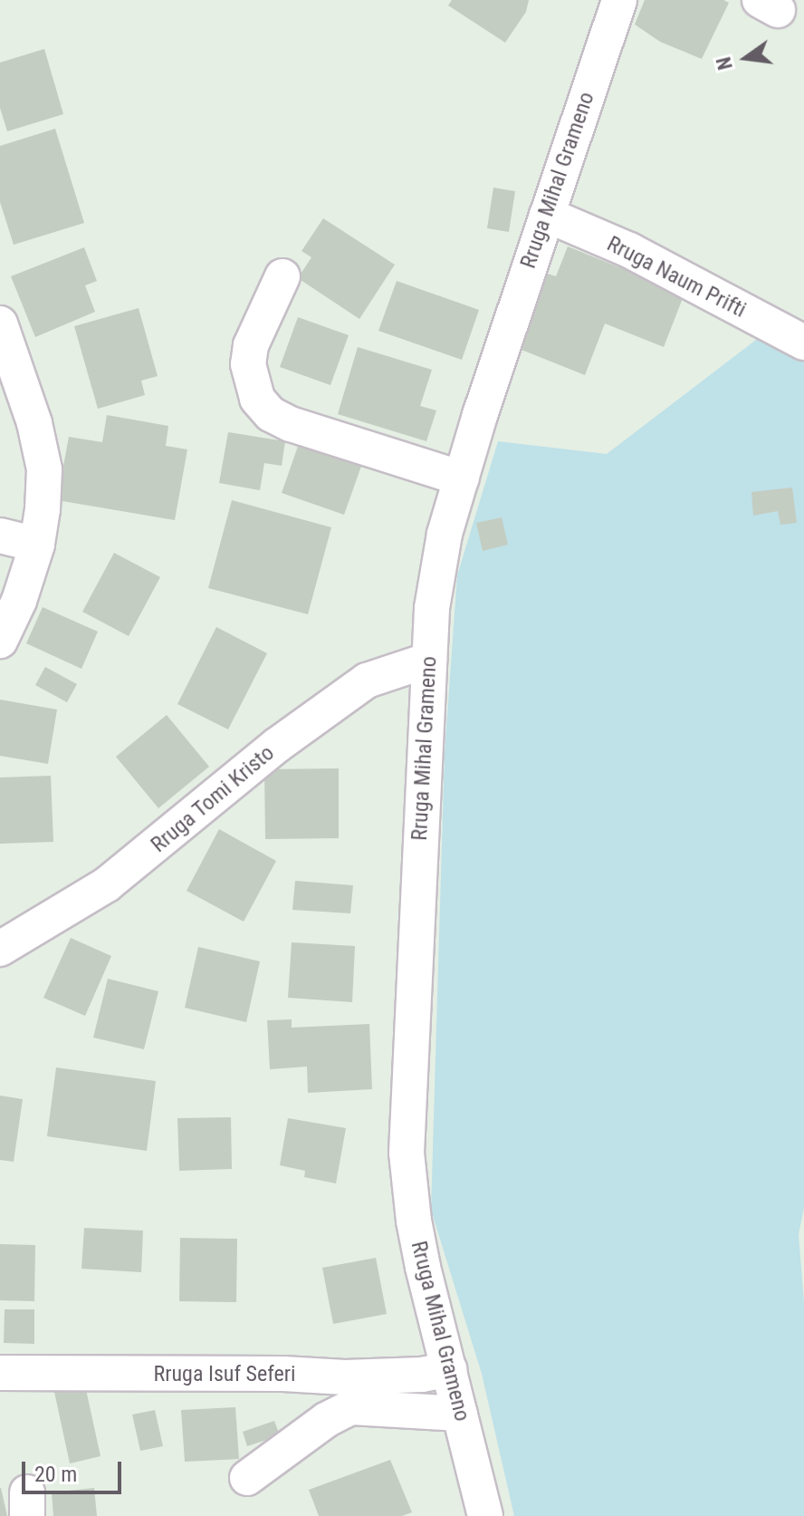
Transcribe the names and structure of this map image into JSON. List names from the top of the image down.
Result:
{
  "streets": {
    "street": [
      "Rruga Mihal Grameno",
      "Rruga Naum Prifti",
      "Rruga Tomi Kristo",
      "Rruga Isuf Seferi"
    ]
  },
  "crossings": [
    ["Rruga Mihal Grameno", "Rruga Naum Prifti"],
    ["Rruga Mihal Grameno", "Rruga Tomi Kristo"],
    ["Rruga Mihal Grameno", "Rruga Isuf Seferi"]
  ],
  "scale_bar": "20 m",
  "north": "left"
}
